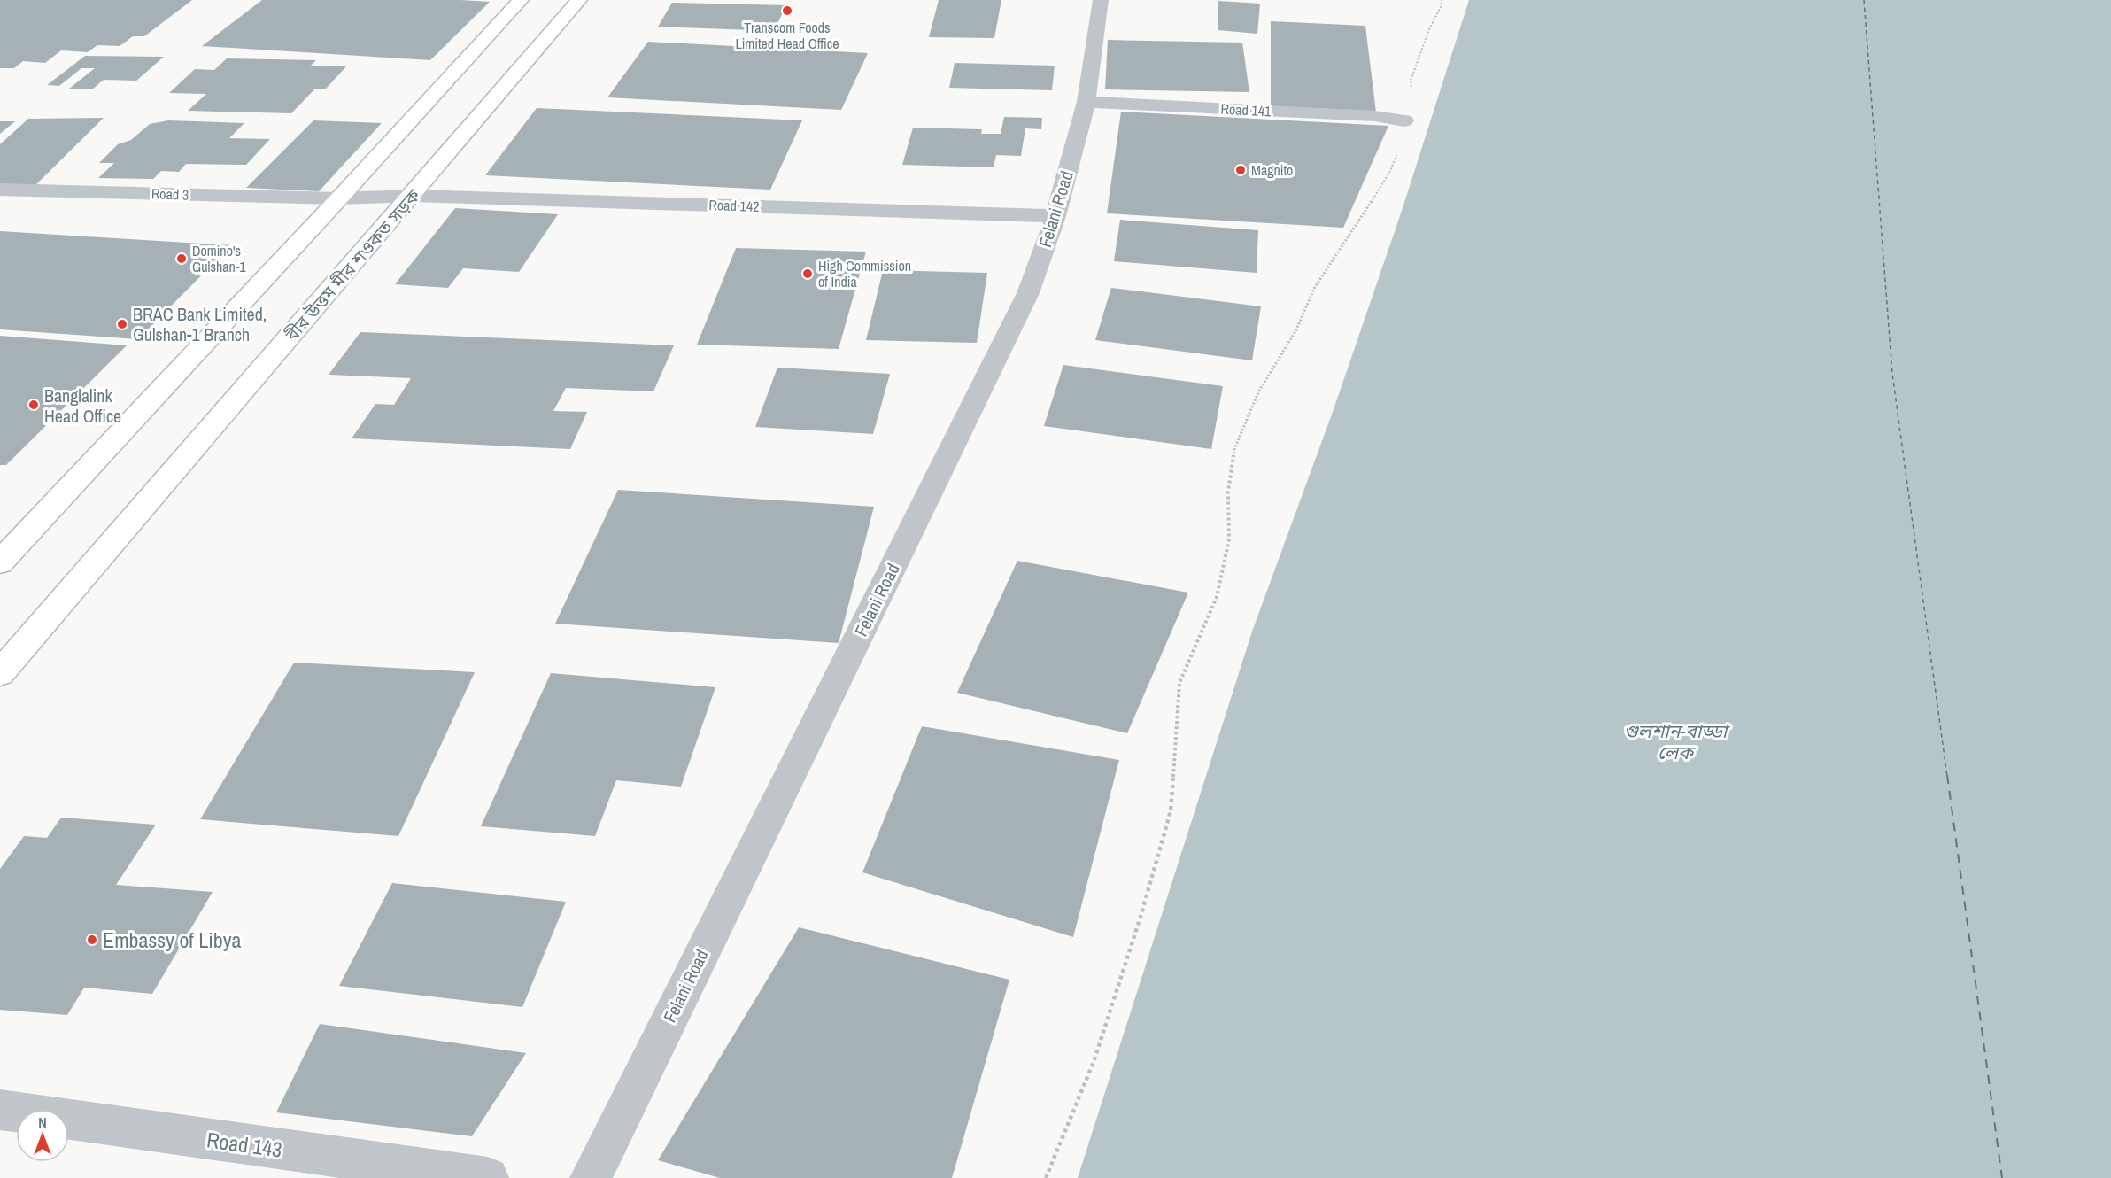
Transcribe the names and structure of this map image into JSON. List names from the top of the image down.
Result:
{
  "streets": {
    "main road": ["বীর উত্তম মীর শওকত সড়ক"],
    "street": [
      "Road 141",
      "Road 3",
      "Road 142",
      "Felani Road",
      "Road 143"
    ]
  },
  "crossings": [
    ["Road 141", "Felani Road"],
    ["Road 3", "Road 142"],
    ["Road 3", "বীর উত্তম মীর শওকত সড়ক"],
    ["Road 142", "Felani Road"],
    ["Road 142", "বীর উত্তম মীর শওকত সড়ক"]
  ],
  "water": ["গুলশান-বাড্ডা লেক"],
  "places": [
    "Transcom Foods Limited Head Office",
    "Magnito",
    "Domino's Gulshan-1",
    "High Commission of India",
    "BRAC Bank Limited, Gulshan-1 Branch",
    "Banglalink Head Office",
    "Embassy of Libya"
  ],
  "north": "top"
}
